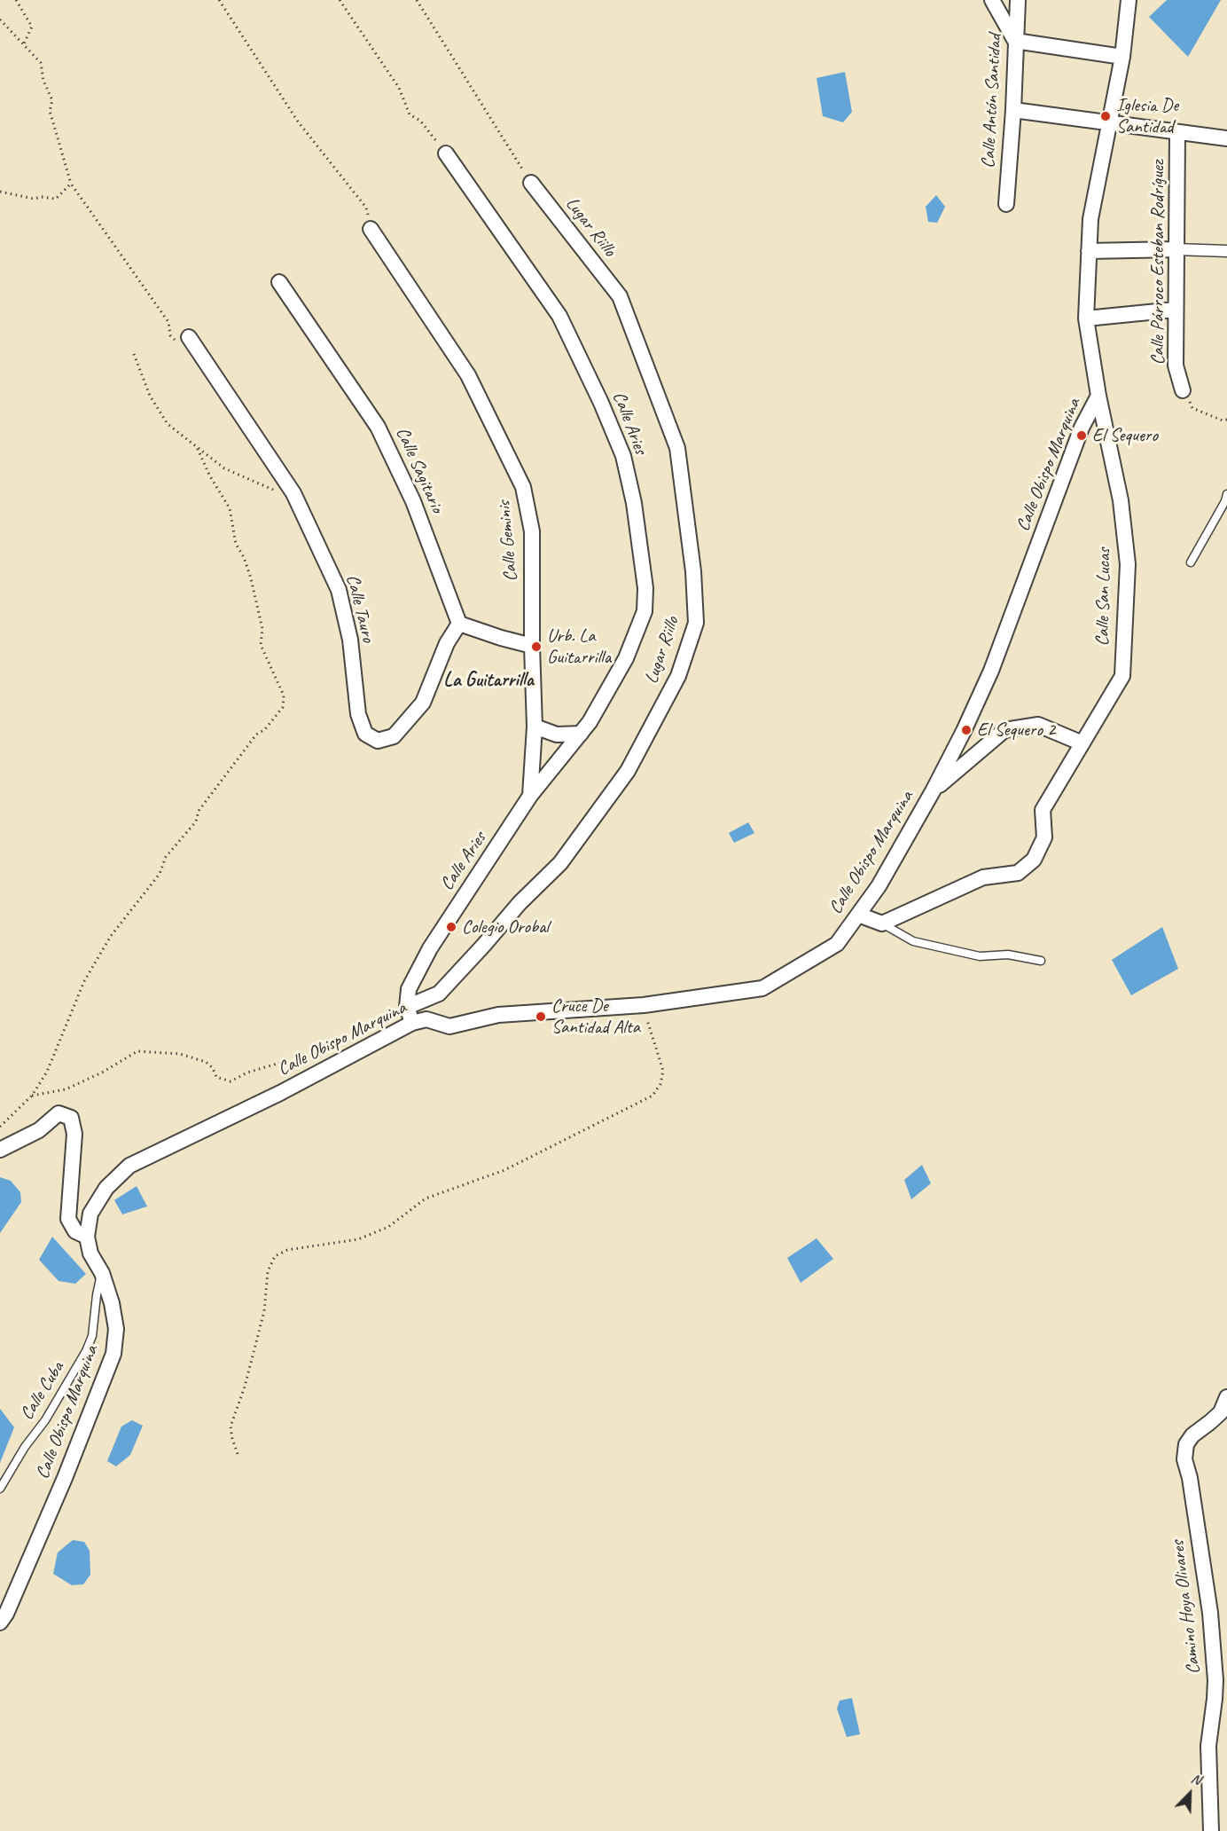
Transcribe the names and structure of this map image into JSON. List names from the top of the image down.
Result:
{
  "streets": {
    "street": [
      "Calle Antón Santidad",
      "Lugar Riillo",
      "Calle Párroco Esteban Rodríguez",
      "Calle Aries",
      "Calle Obispo Marquina",
      "Calle Sagitario",
      "Calle Geminis",
      "Calle San Lucas",
      "Calle Tauro",
      "Camino Hoya Olivares"
    ],
    "lane": ["Calle Cuba"]
  },
  "crossings": [
    ["Lugar Riillo", "Calle Aries"],
    ["Calle Aries", "Calle Geminis"],
    ["Calle Obispo Marquina", "Calle San Lucas"],
    ["Calle Obispo Marquina", "Calle Cuba"],
    ["Calle Sagitario", "Calle Tauro"]
  ],
  "districts": ["La Guitarrilla"],
  "places": [
    "Iglesia De Santidad",
    "El Sequero",
    "Urb. La Guitarrilla",
    "El Sequero 2",
    "Colegio Orobal",
    "Cruce De Santidad Alta"
  ],
  "north": "top right"
}
